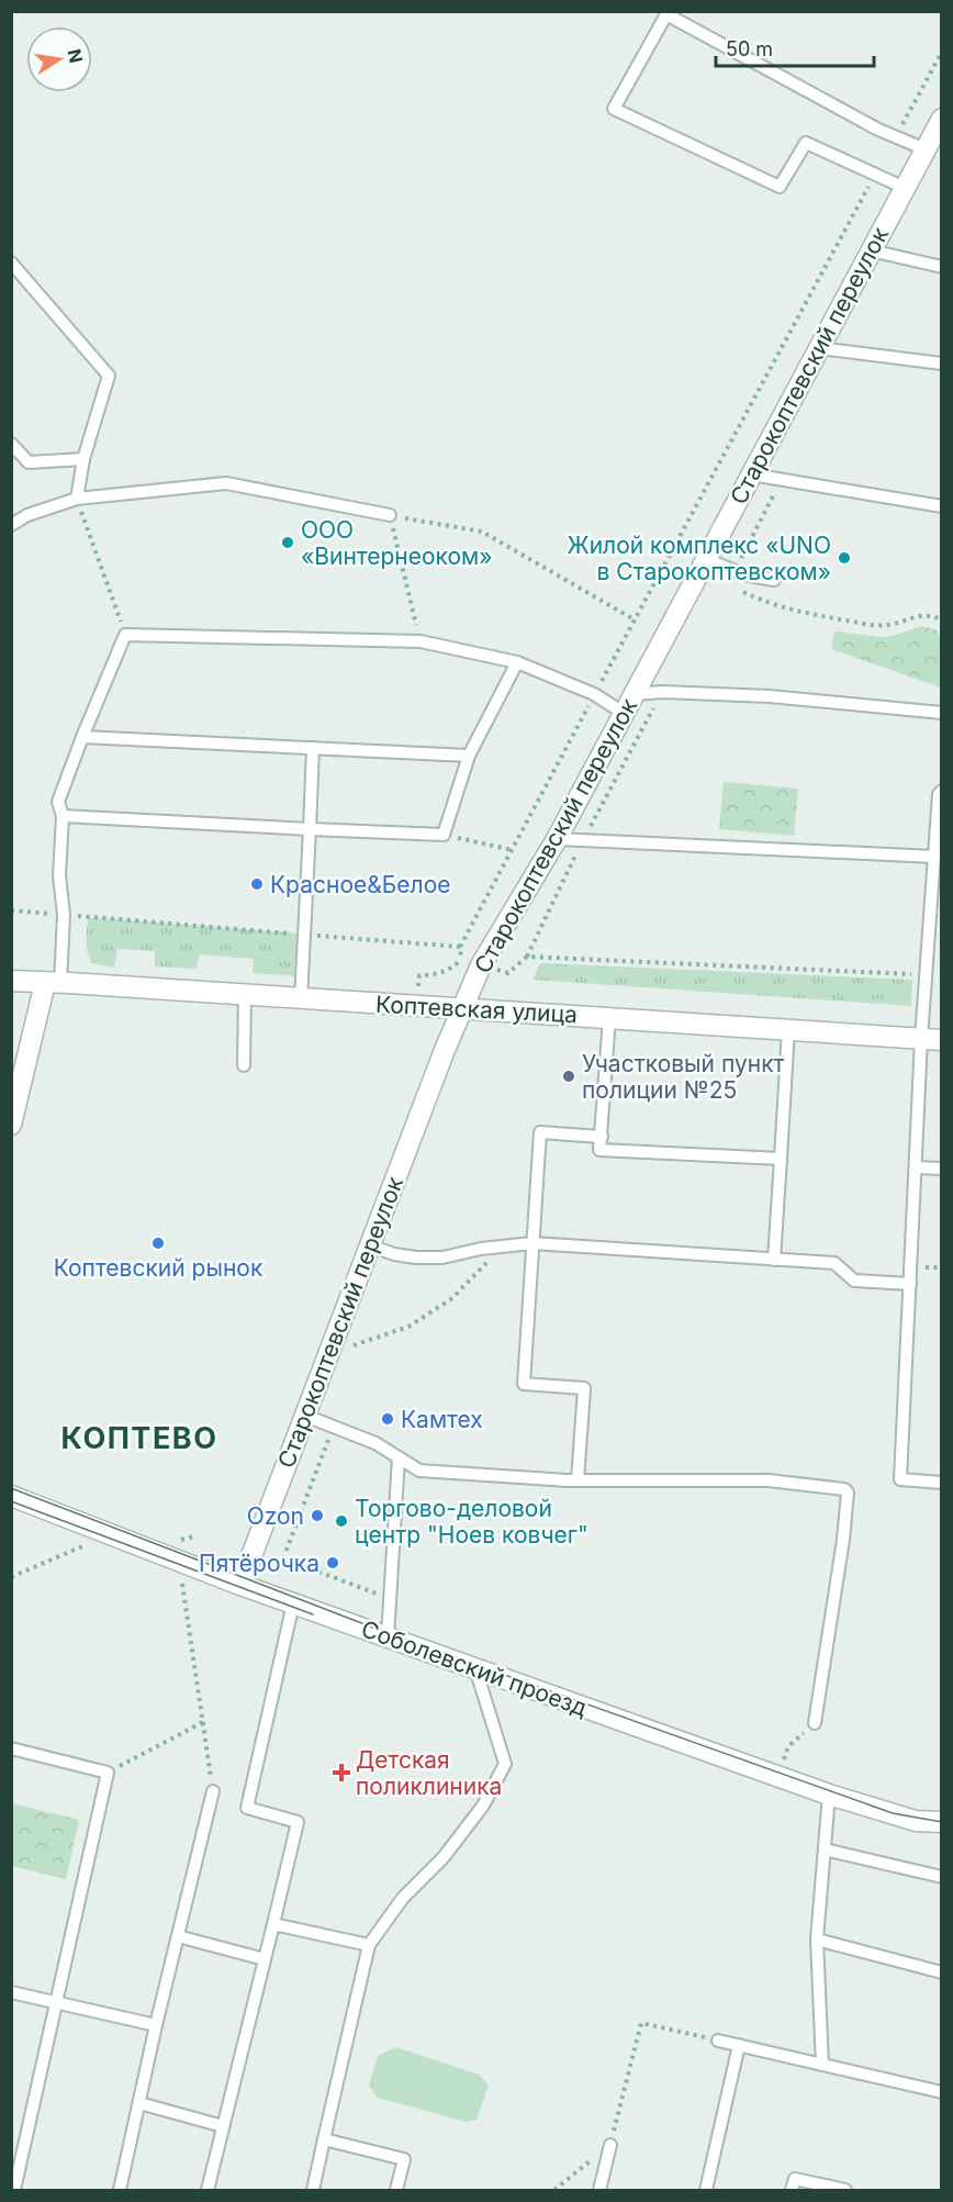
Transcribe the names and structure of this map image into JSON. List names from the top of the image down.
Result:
{
  "streets": {
    "street": ["Старокоптевский переулок", "Коптевская улица", "Соболевский проезд"]
  },
  "crossings": [
    ["Старокоптевский переулок", "Коптевская улица"],
    ["Старокоптевский переулок", "Соболевский проезд"]
  ],
  "districts": ["КОПТЕВО"],
  "places": {
    "other": [
      "ООО «Винтернеоком»",
      "Жилой комплекс «UNO в Старокоптевском»",
      "Красное&Белое",
      "Участковый пункт полиции №25",
      "Коптевский рынок",
      "Камтех",
      "Ozon",
      "Торгово-деловой центр \"Ноев ковчег\"",
      "Пятёрочка"
    ],
    "health": ["Детская поликлиника"]
  },
  "scale_bar": "50 m",
  "north": "right"
}
